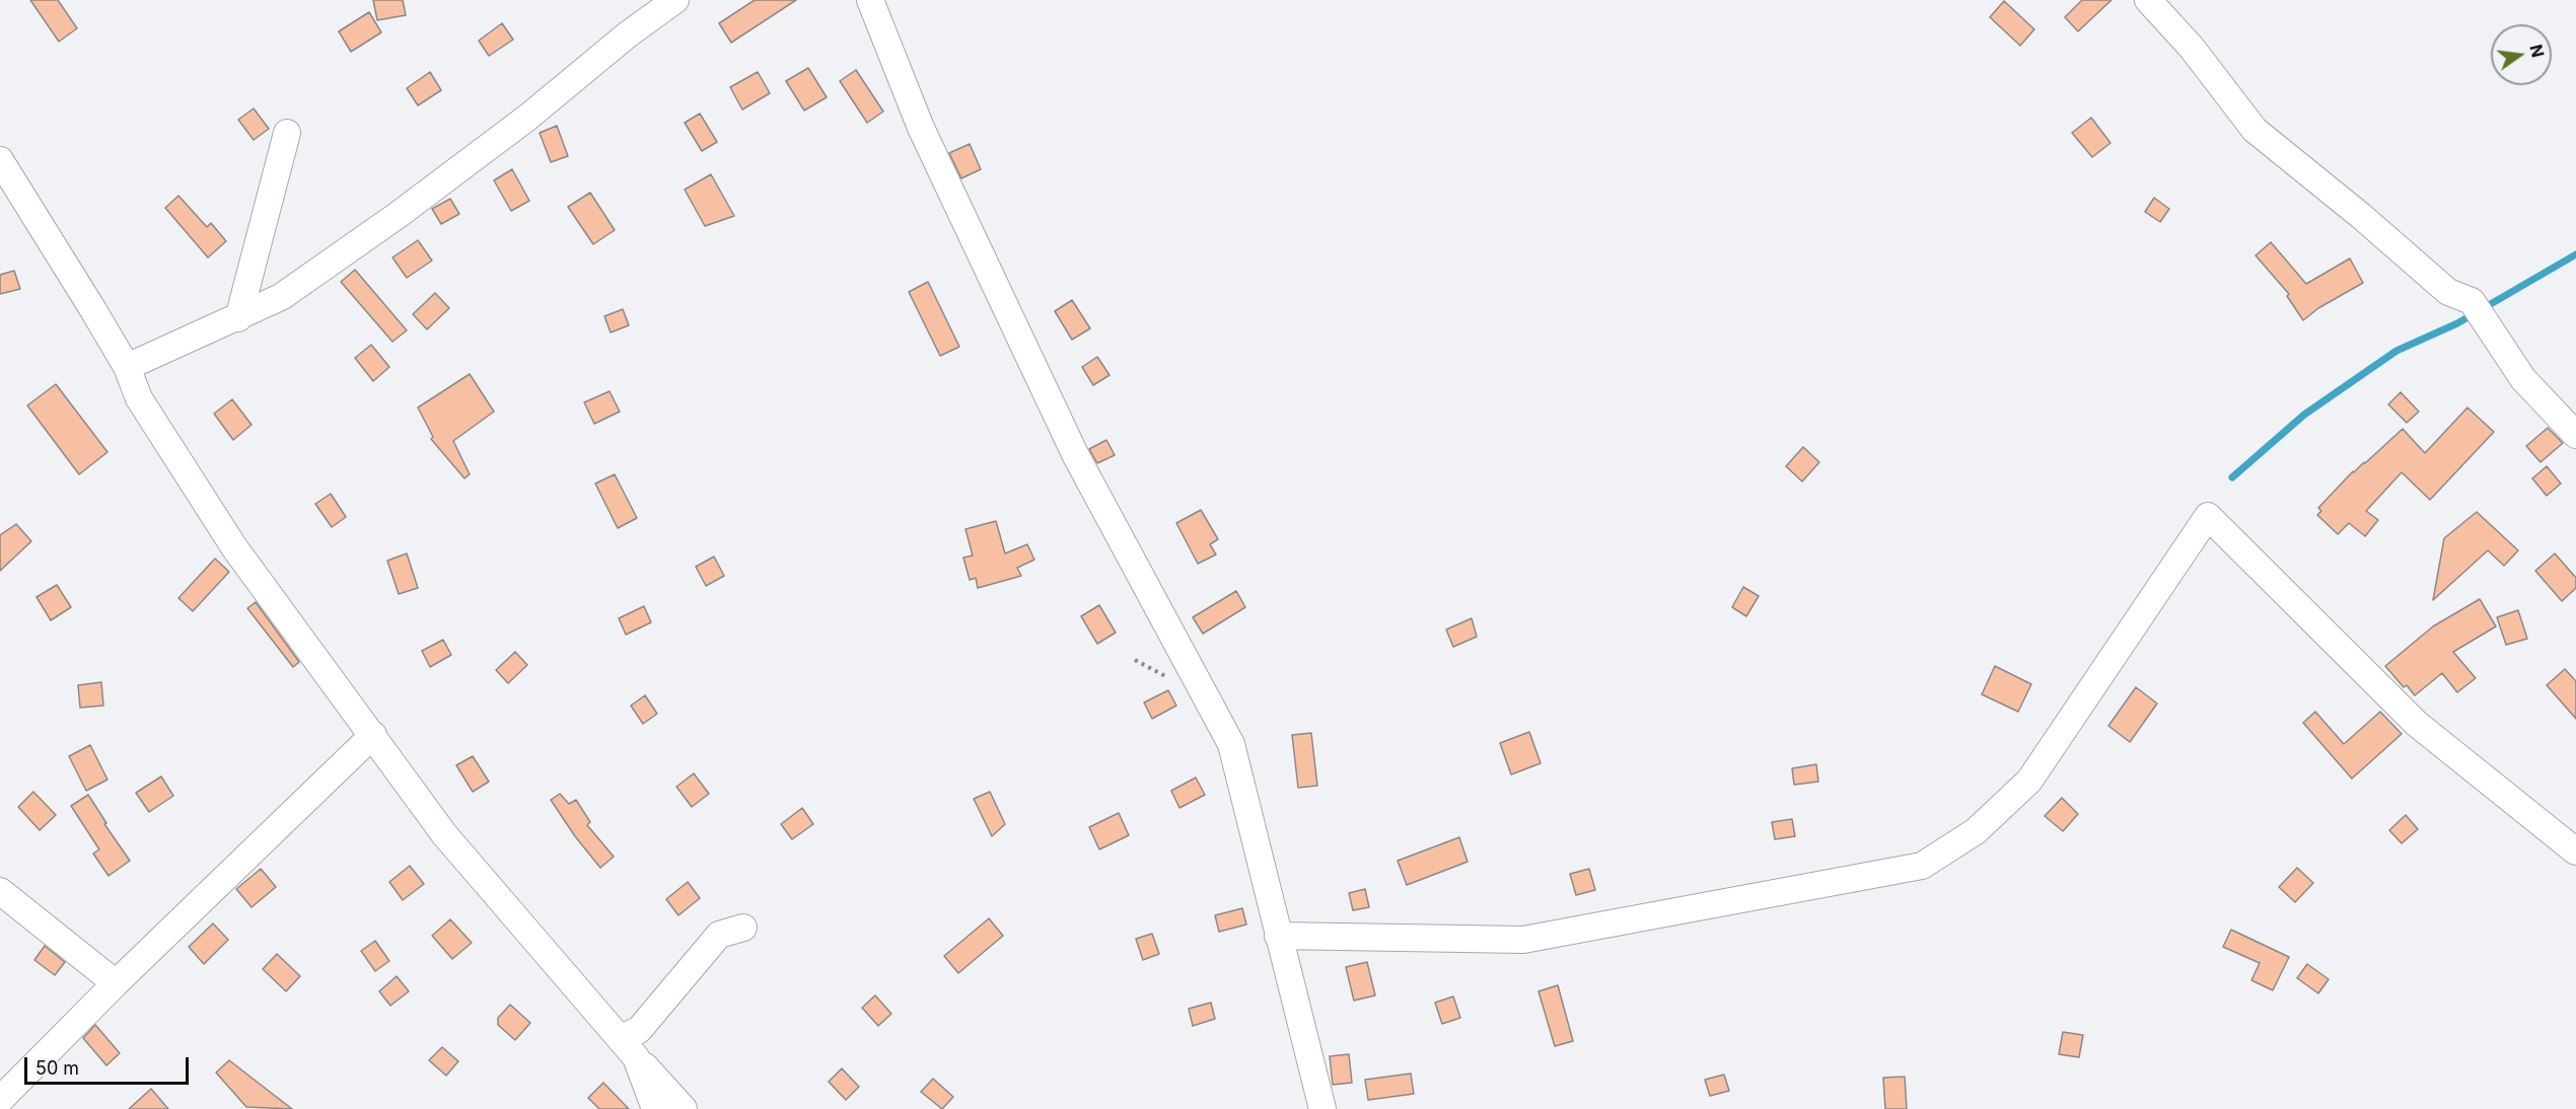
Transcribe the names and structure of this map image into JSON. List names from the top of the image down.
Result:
{
  "scale_bar": "50 m",
  "north": "right"
}
